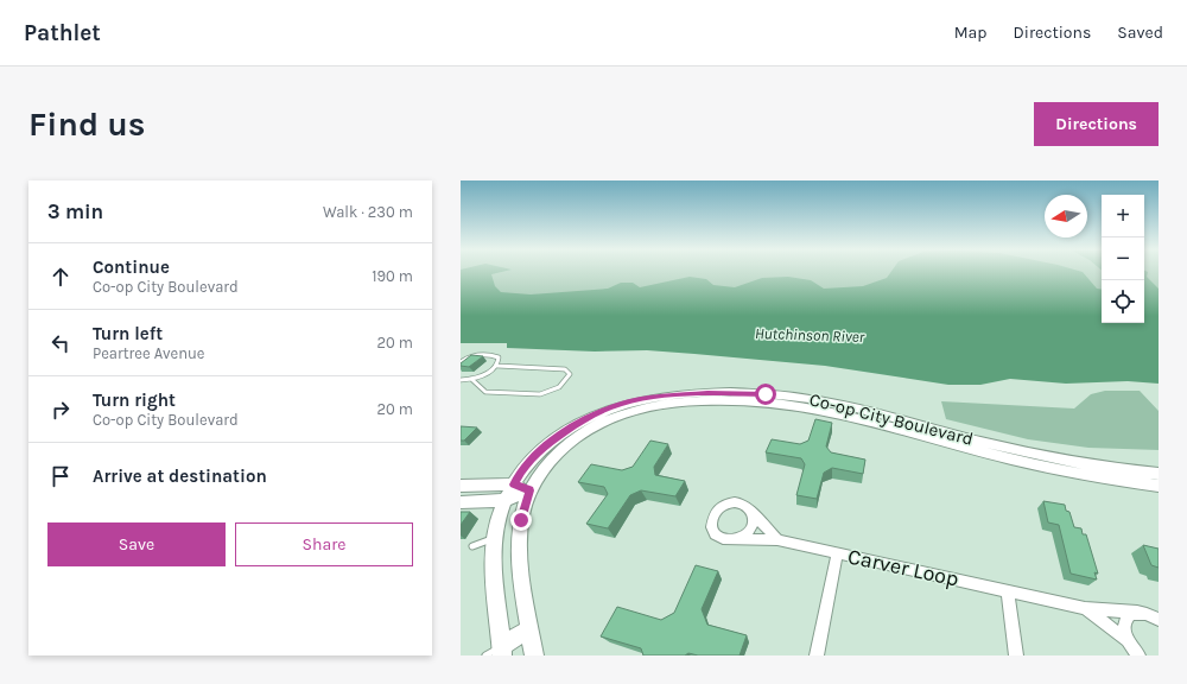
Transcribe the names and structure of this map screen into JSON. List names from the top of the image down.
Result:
{
  "streets": {
    "main road": ["Co-op City Boulevard"],
    "street": ["Carver Loop"]
  },
  "water": ["Hutchinson River"],
  "north": "left",
  "page": {
    "header": "Pathlet",
    "nav": ["Map", "Directions", "Saved"],
    "buttons": [
      "Directions",
      ["Save", "Share"]
    ],
    "title": "Find us",
    "heading": ["3 min", "Walk · 230 m"],
    "map_buttons": ["+", "−"],
    "list": [
      ["Continue", "Co-op City Boulevard", "190 m"],
      ["Turn left", "Peartree Avenue", "20 m"],
      ["Turn right", "Co-op City Boulevard", "20 m"],
      "Arrive at destination"
    ]
  }
}
